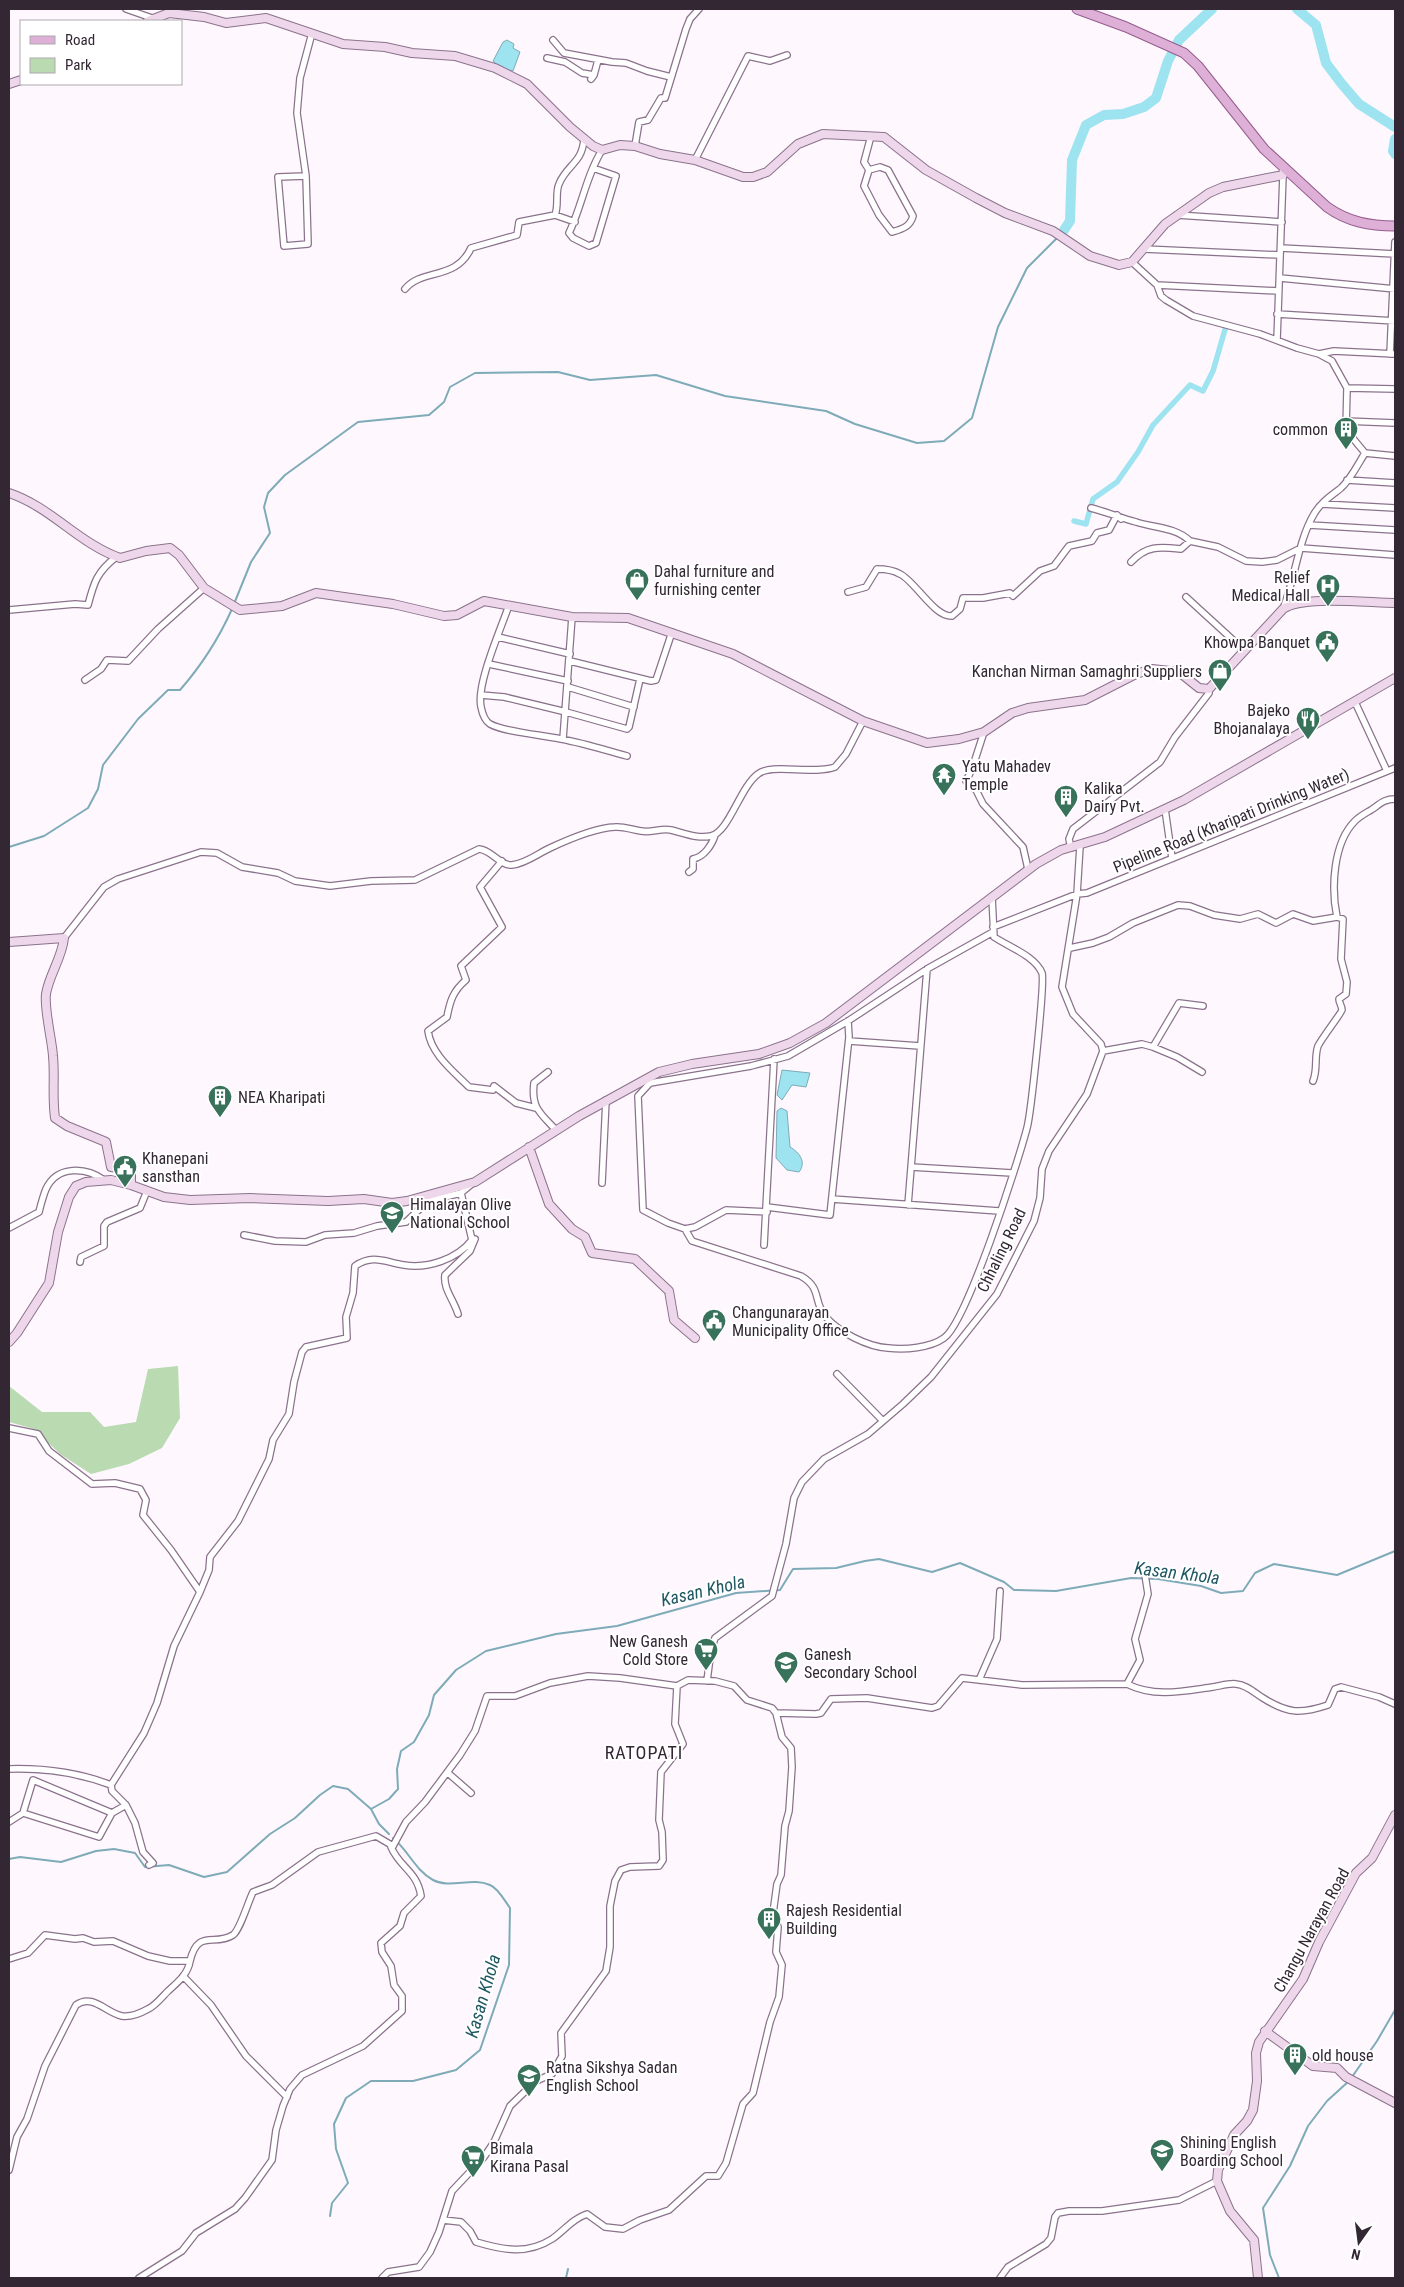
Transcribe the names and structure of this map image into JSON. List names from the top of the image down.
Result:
{
  "streets": {
    "main road": ["Changu Narayan Road"],
    "street": ["Pipeline Road (Kharipati Drinking Water)", "Chhaling Road"]
  },
  "districts": ["RATOPATI"],
  "water": ["Kasan Khola"],
  "places": {
    "building": [
      "common",
      "Kalika Dairy Pvt.",
      "NEA Kharipati",
      "Rajesh Residential Building",
      "old house"
    ],
    "shop": ["Dahal furniture and furnishing center", "Kanchan Nirman Samaghri Suppliers"],
    "hospital": ["Relief Medical Hall"],
    "public building": ["Khowpa Banquet", "Khanepani sansthan", "Changunarayan Municipality Office"],
    "restaurant": ["Bajeko Bhojanalaya"],
    "temple": ["Yatu Mahadev Temple"],
    "school or university": [
      "Himalayan Olive National School",
      "Ganesh Secondary School",
      "Ratna Sikshya Sadan English School",
      "Shining English Boarding School"
    ],
    "supermarket": ["New Ganesh Cold Store", "Bimala Kirana Pasal"]
  },
  "legend": ["Road", "Park"],
  "north": "bottom"
}
